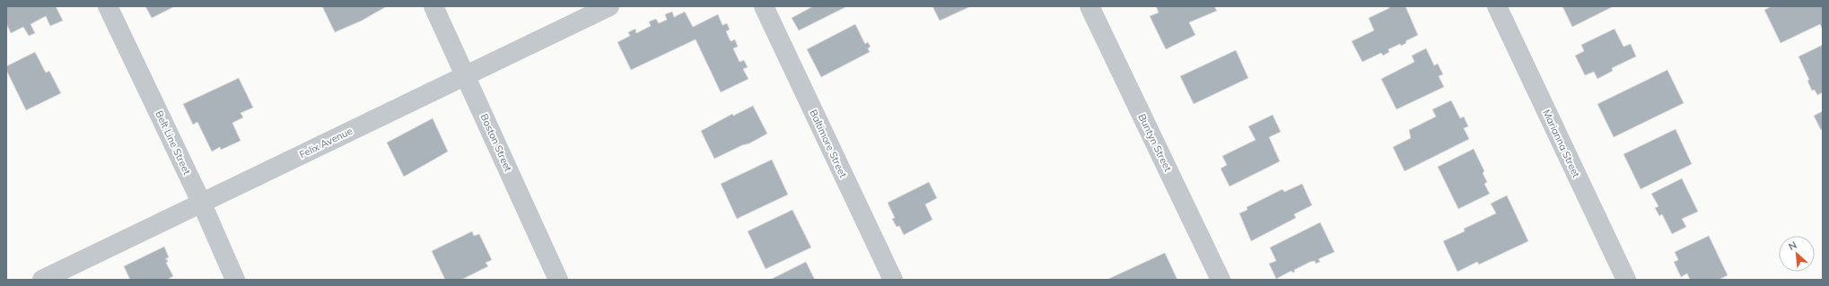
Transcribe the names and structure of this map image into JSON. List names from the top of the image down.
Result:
{
  "streets": {
    "street": [
      "Belt Line Street",
      "Felix Avenue",
      "Boston Street",
      "Buntyn Street",
      "Baltimore Street",
      "Marianna Street"
    ]
  },
  "crossings": [
    ["Belt Line Street", "Felix Avenue"],
    ["Felix Avenue", "Boston Street"]
  ],
  "north": "top left"
}
